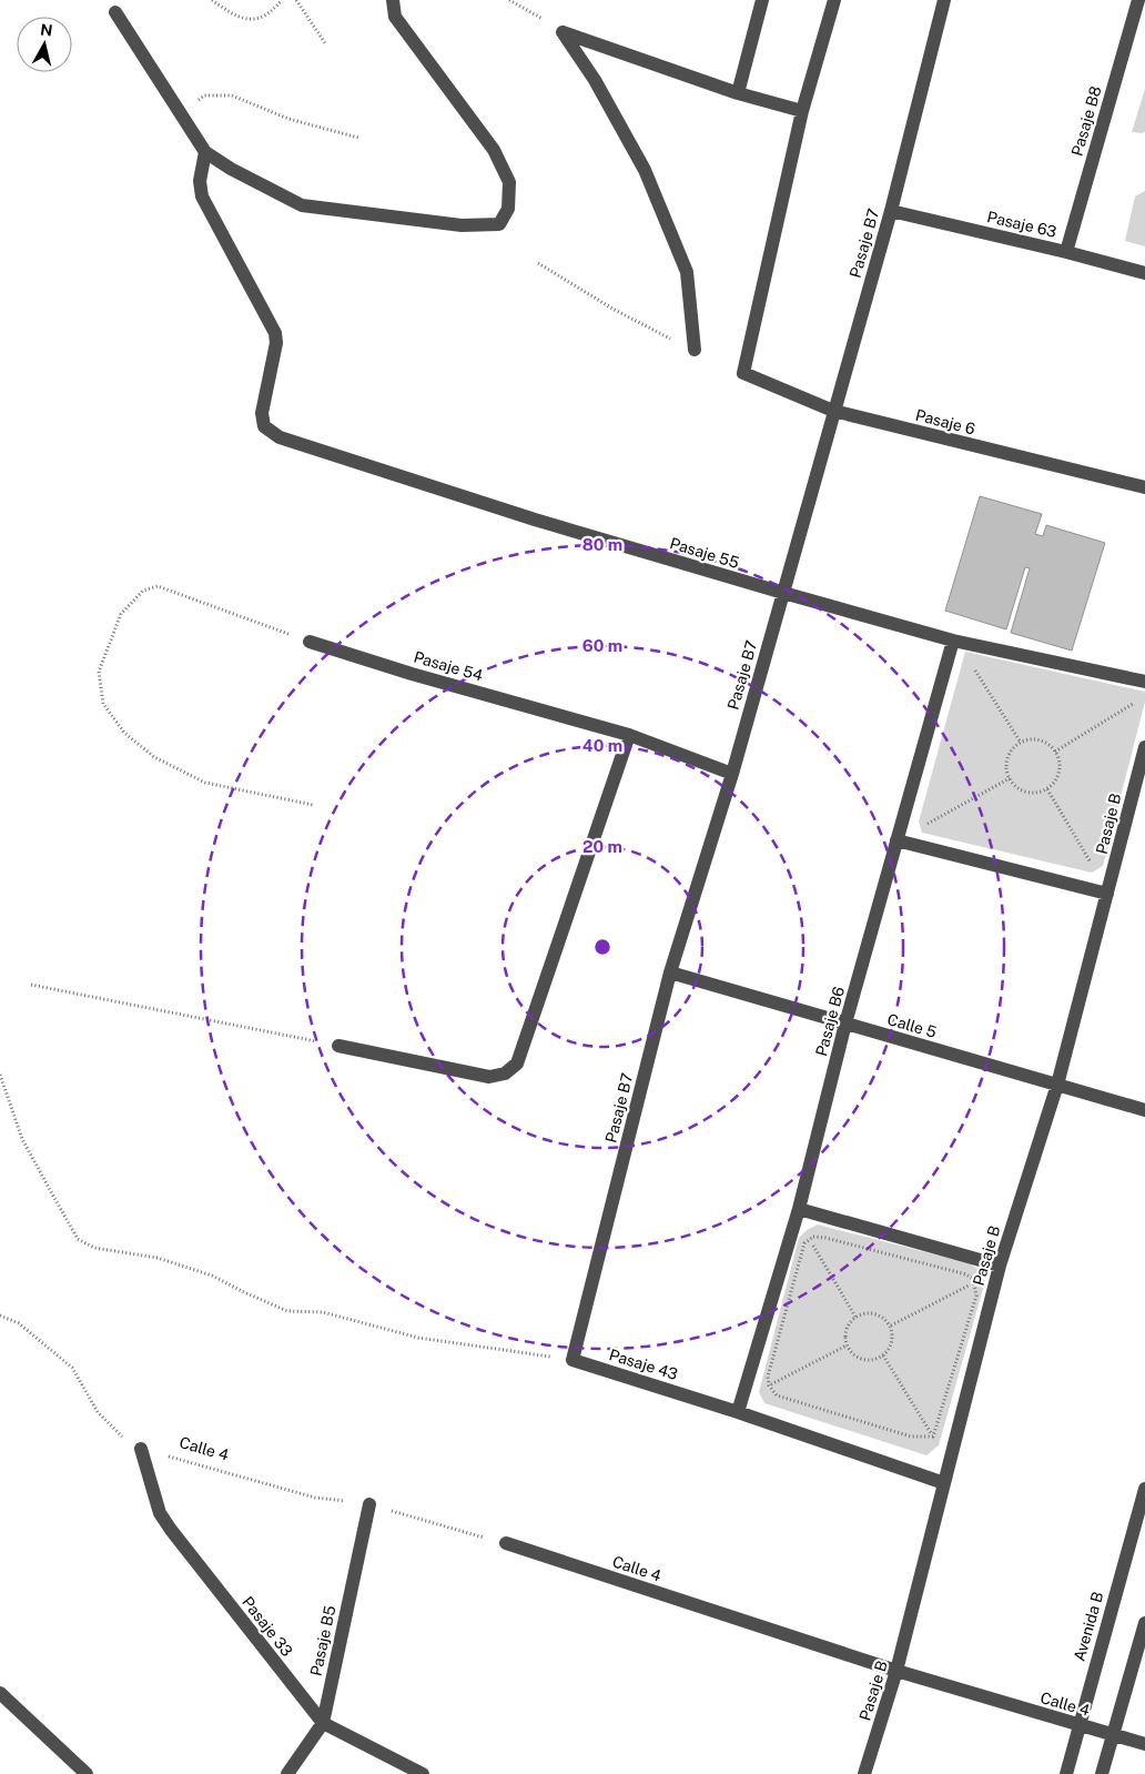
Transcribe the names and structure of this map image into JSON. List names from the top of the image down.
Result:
{
  "streets": {
    "street": [
      "Pasaje B8",
      "Pasaje 63",
      "Pasaje B7",
      "Pasaje 6",
      "Pasaje 55",
      "Pasaje 54",
      "Pasaje B",
      "Pasaje B6",
      "Calle 5",
      "Pasaje 43",
      "Calle 4",
      "Pasaje 33",
      "Avenida B",
      "Pasaje B5"
    ]
  },
  "crossings": [
    ["Pasaje B8", "Pasaje 63"],
    ["Pasaje 63", "Pasaje B7"],
    ["Pasaje B7", "Pasaje 6"],
    ["Pasaje B7", "Pasaje 55"],
    ["Pasaje B7", "Pasaje 54"],
    ["Pasaje B7", "Calle 5"],
    ["Pasaje B7", "Pasaje 43"],
    ["Pasaje 55", "Pasaje B6"],
    ["Pasaje B", "Calle 5"],
    ["Pasaje B", "Pasaje 43"],
    ["Pasaje B", "Calle 4"],
    ["Pasaje B6", "Calle 5"],
    ["Pasaje B6", "Pasaje 43"],
    ["Calle 4", "Pasaje 33"],
    ["Calle 4", "Avenida B"],
    ["Calle 4", "Pasaje B5"],
    ["Pasaje 33", "Pasaje B5"]
  ],
  "north": "top",
  "rings": [
    "80 m",
    "60 m",
    "40 m",
    "20 m"
  ]
}
